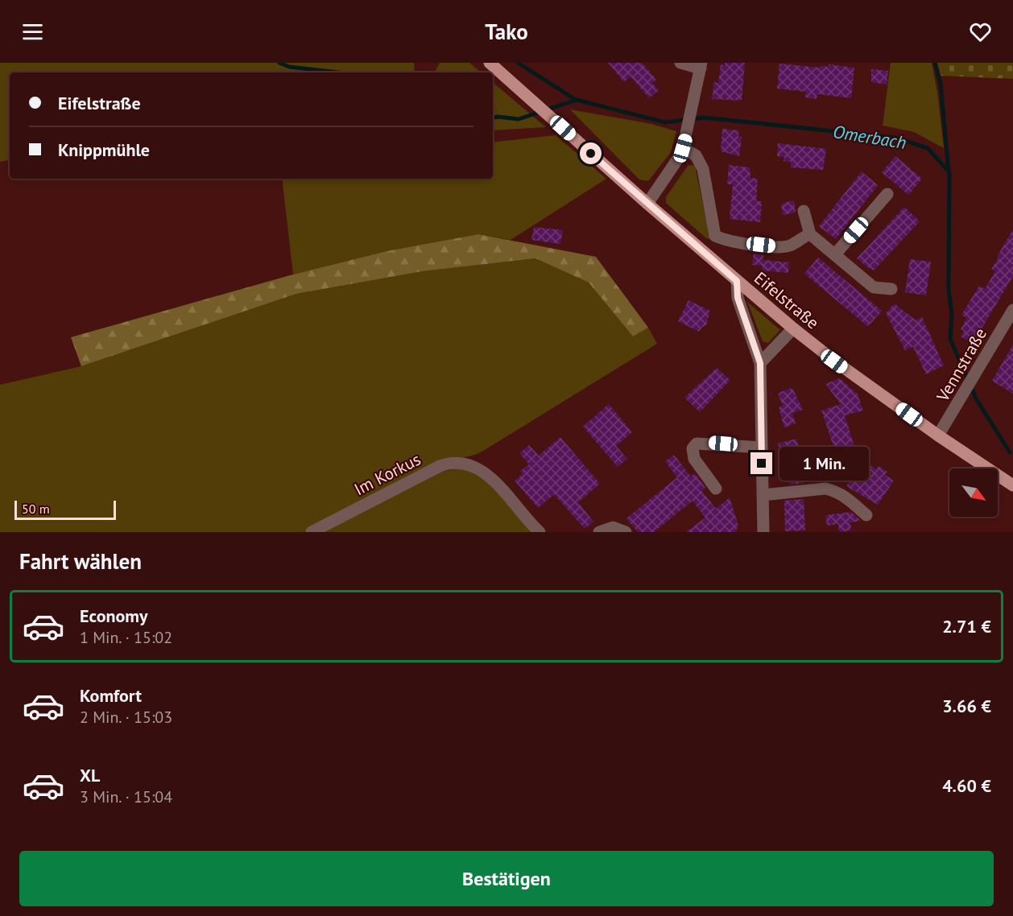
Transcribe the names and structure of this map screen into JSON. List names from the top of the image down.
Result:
{
  "streets": {
    "main road": ["Eifelstraße"],
    "street": ["Vennstraße", "Im Korkus"]
  },
  "crossings": [
    ["Eifelstraße", "Vennstraße"]
  ],
  "water": ["Omerbach"],
  "scale_bar": "50 m",
  "north": "bottom right",
  "page": {
    "header": "Tako",
    "banner": ["Eifelstraße", "Knippmühle"],
    "bubble": "1 Min.",
    "scale": "50 m",
    "heading": "Fahrt wählen",
    "list": [
      {
        "name": "Economy",
        "note": "1 Min. · 15:02",
        "value": "2.71 €"
      },
      {
        "name": "Komfort",
        "note": "2 Min. · 15:03",
        "value": "3.66 €"
      },
      {
        "name": "XL",
        "note": "3 Min. · 15:04",
        "value": "4.60 €"
      }
    ],
    "buttons": "Bestätigen"
  }
}
